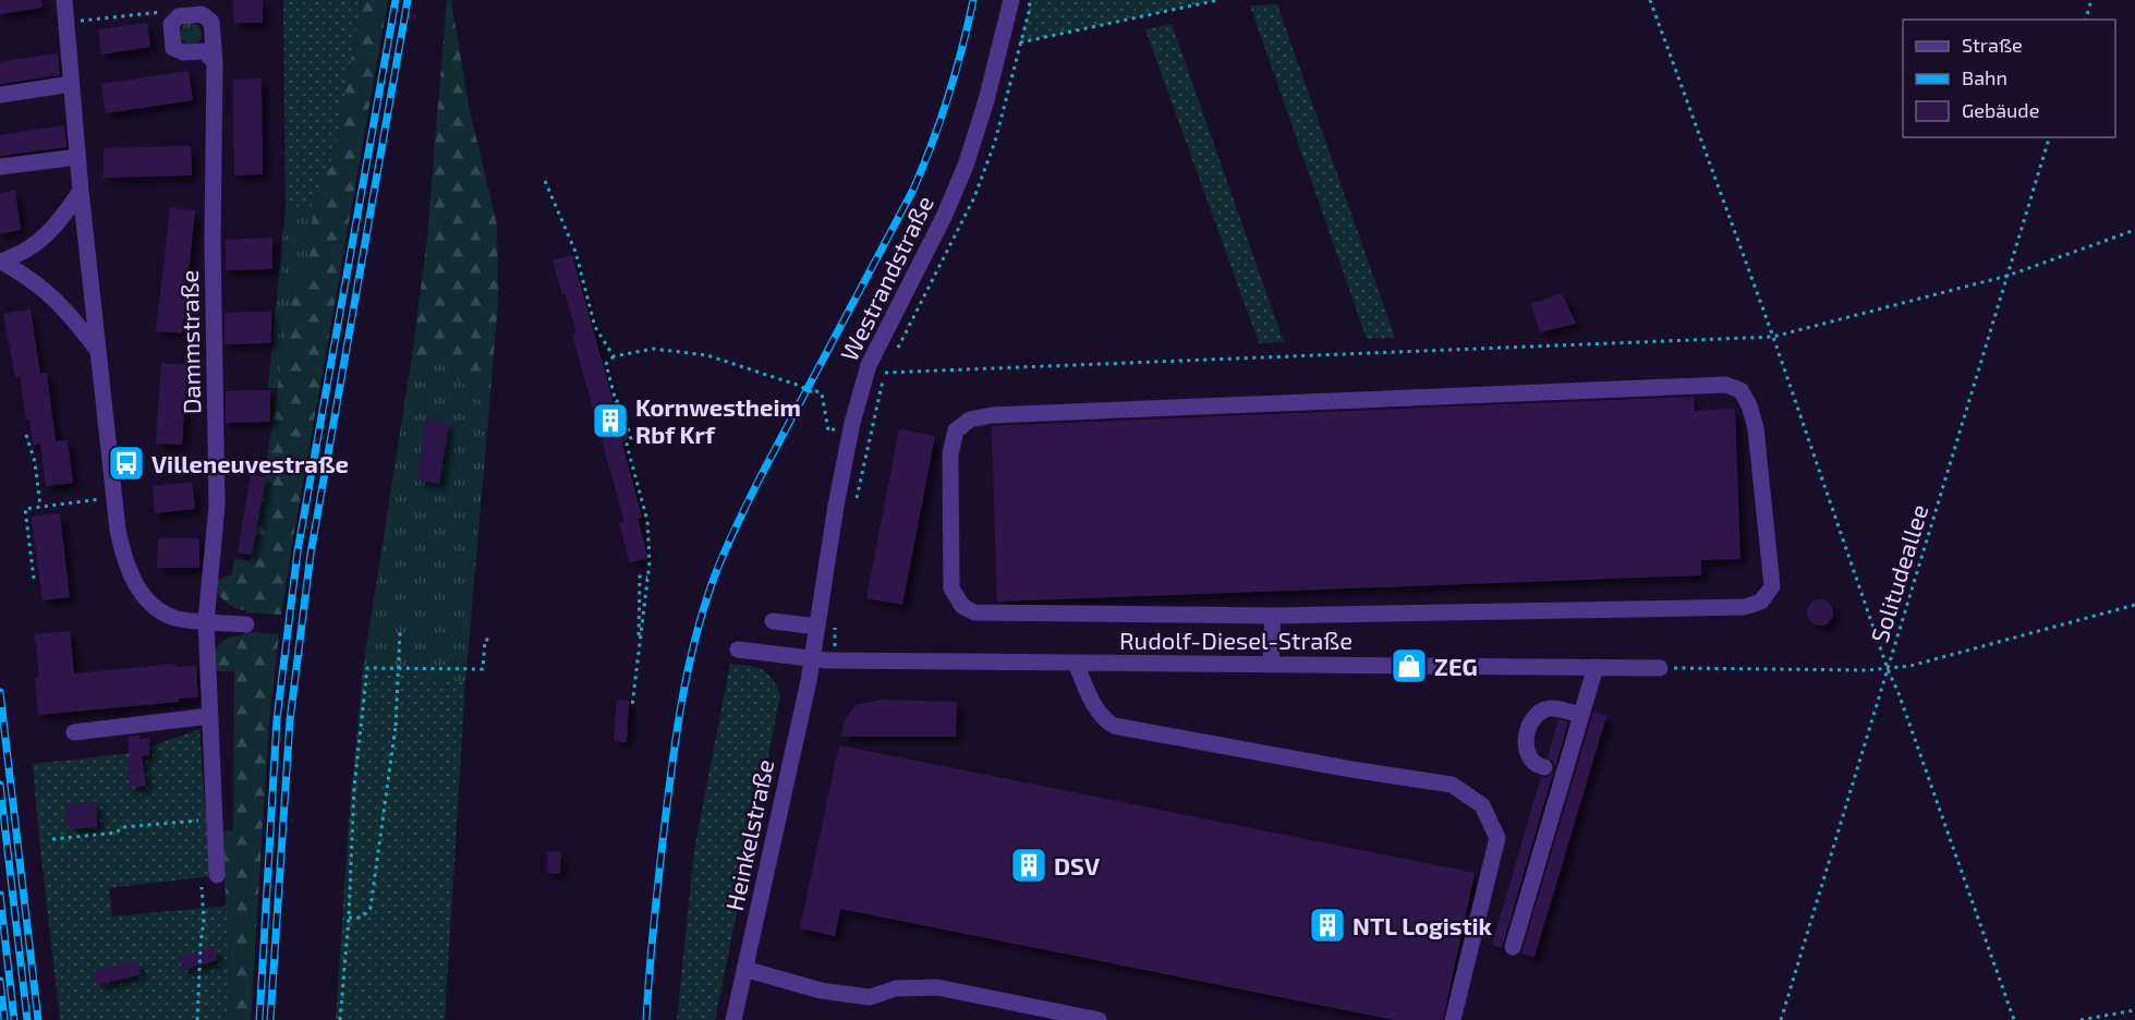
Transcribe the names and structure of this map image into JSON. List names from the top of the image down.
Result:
{
  "streets": {
    "street": [
      "Westrandstraße",
      "Dammstraße",
      "Rudolf-Diesel-Straße",
      "Heinkelstraße"
    ],
    "path": ["Solitudeallee"]
  },
  "crossings": [
    ["Westrandstraße", "Rudolf-Diesel-Straße"],
    ["Westrandstraße", "Heinkelstraße"],
    ["Rudolf-Diesel-Straße", "Heinkelstraße"]
  ],
  "places": {
    "building": ["Kornwestheim Rbf Krf", "DSV", "NTL Logistik"],
    "bus stop": ["Villeneuvestraße"],
    "shop": ["ZEG"]
  },
  "legend": ["Straße", "Bahn", "Gebäude"]
}
